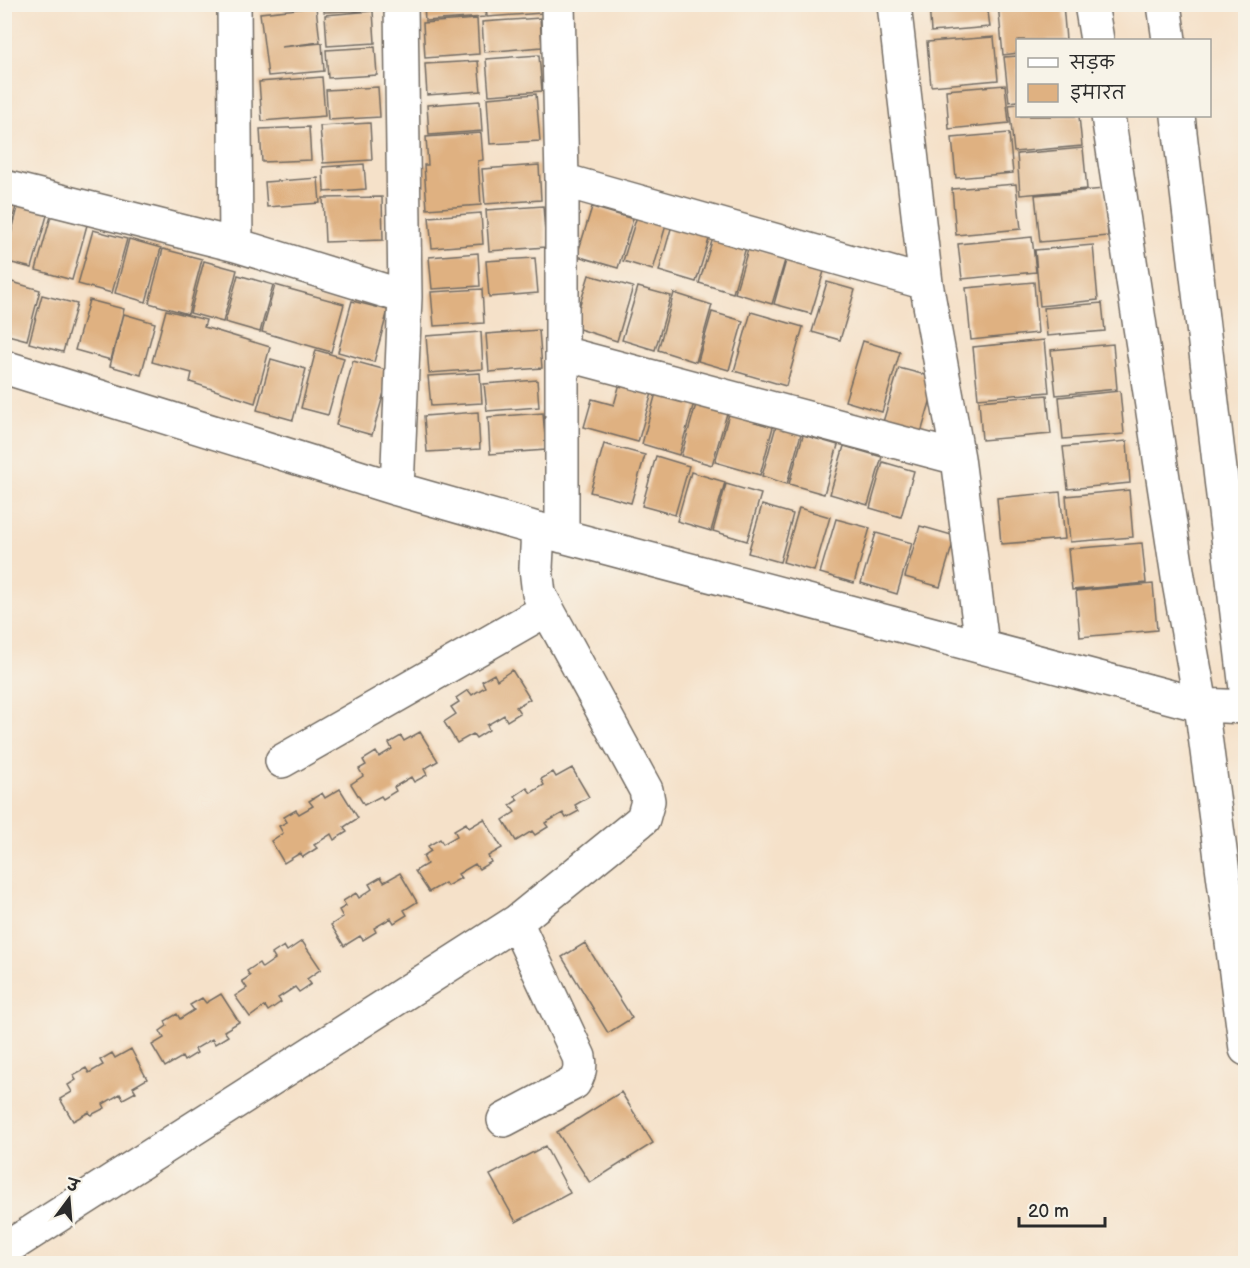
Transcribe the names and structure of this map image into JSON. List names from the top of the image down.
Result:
{
  "legend": ["सड़क", "इमारत"],
  "scale_bar": "20 m",
  "north": "top"
}
